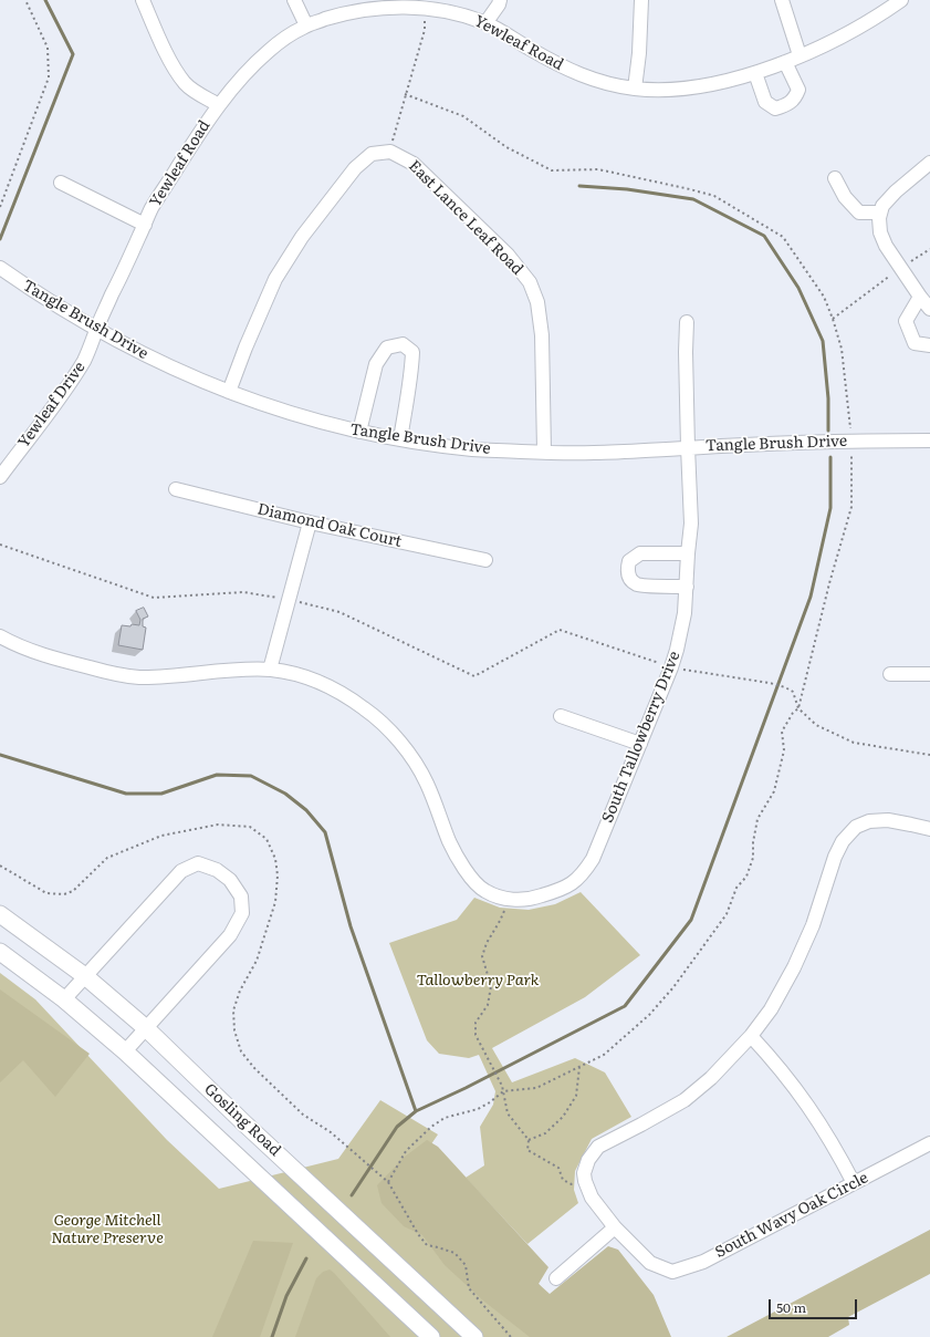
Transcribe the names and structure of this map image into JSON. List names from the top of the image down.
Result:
{
  "streets": {
    "main road": ["Gosling Road"],
    "street": [
      "Yewleaf Road",
      "East Lance Leaf Road",
      "Tangle Brush Drive",
      "Yewleaf Drive",
      "Diamond Oak Court",
      "South Tallowberry Drive",
      "South Wavy Oak Circle"
    ]
  },
  "crossings": [
    ["Yewleaf Road", "Tangle Brush Drive"],
    ["Yewleaf Road", "Yewleaf Drive"],
    ["East Lance Leaf Road", "Tangle Brush Drive"],
    ["Tangle Brush Drive", "Yewleaf Drive"],
    ["Tangle Brush Drive", "South Tallowberry Drive"]
  ],
  "parks": ["Tallowberry Park", "George Mitchell Nature Preserve"],
  "scale_bar": "50 m"
}
